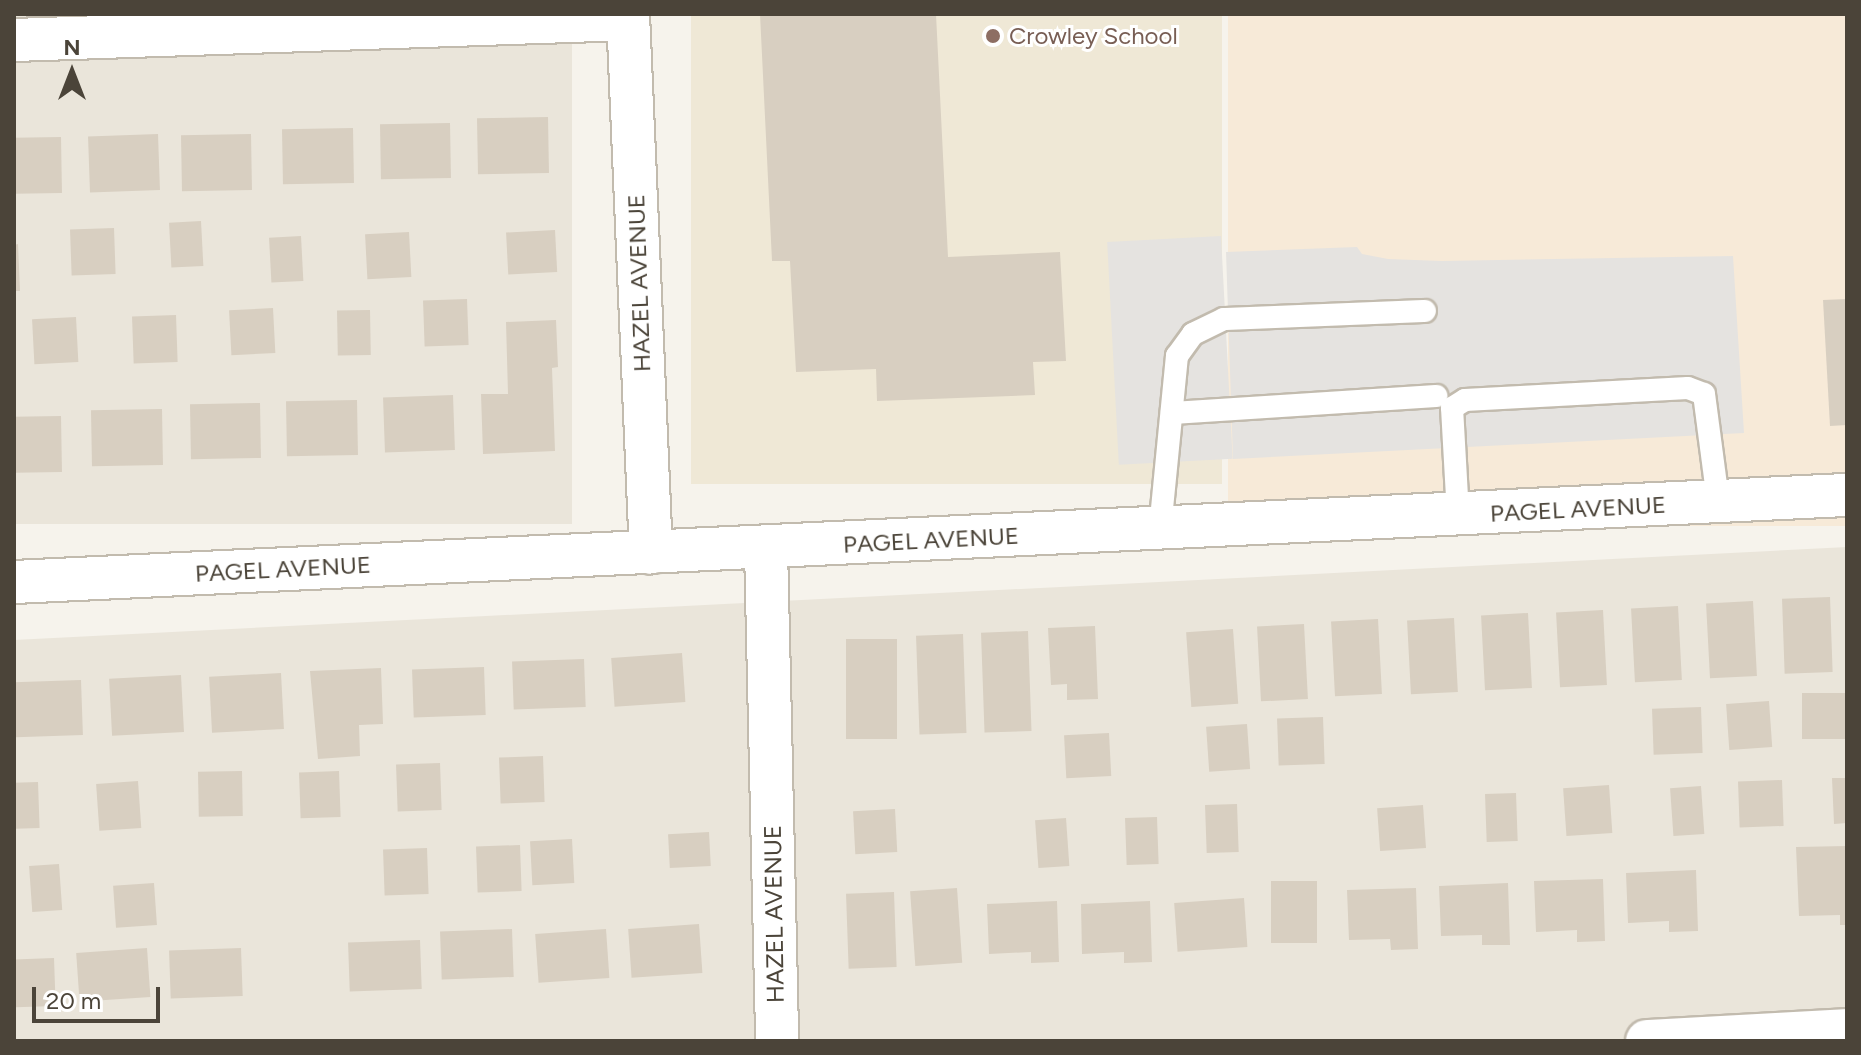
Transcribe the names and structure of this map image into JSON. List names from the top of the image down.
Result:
{
  "streets": {
    "street": ["HAZEL AVENUE", "PAGEL AVENUE"]
  },
  "crossings": [
    ["HAZEL AVENUE", "PAGEL AVENUE"]
  ],
  "places": ["Crowley School"],
  "scale_bar": "20 m",
  "north": "top"
}
